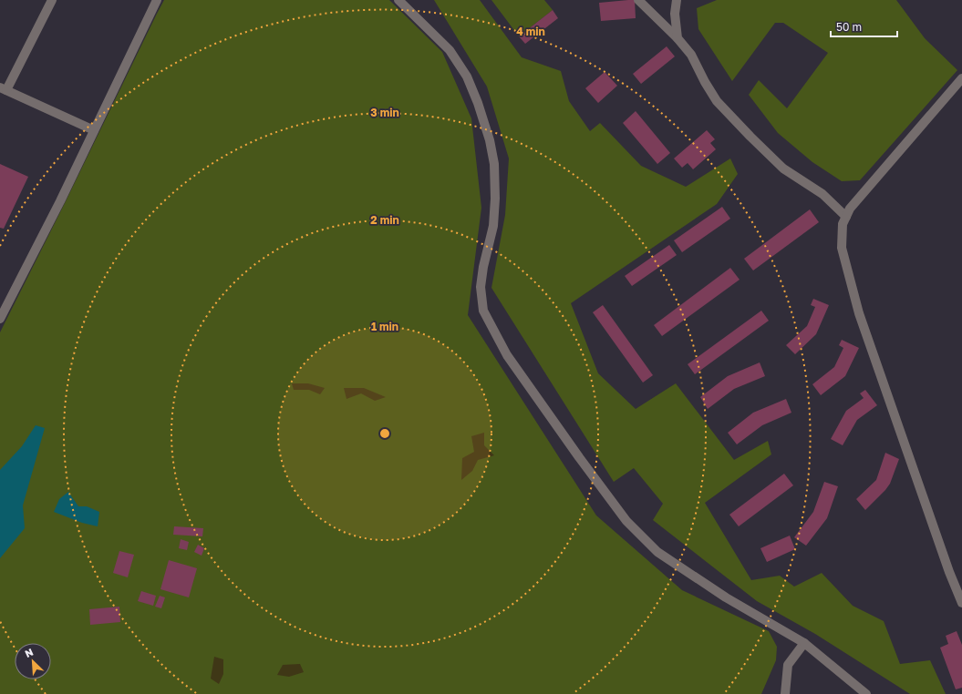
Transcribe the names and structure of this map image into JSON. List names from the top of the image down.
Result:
{
  "scale_bar": "50 m",
  "north": "top left",
  "rings": [
    "4 min",
    "3 min",
    "2 min",
    "1 min"
  ]
}
